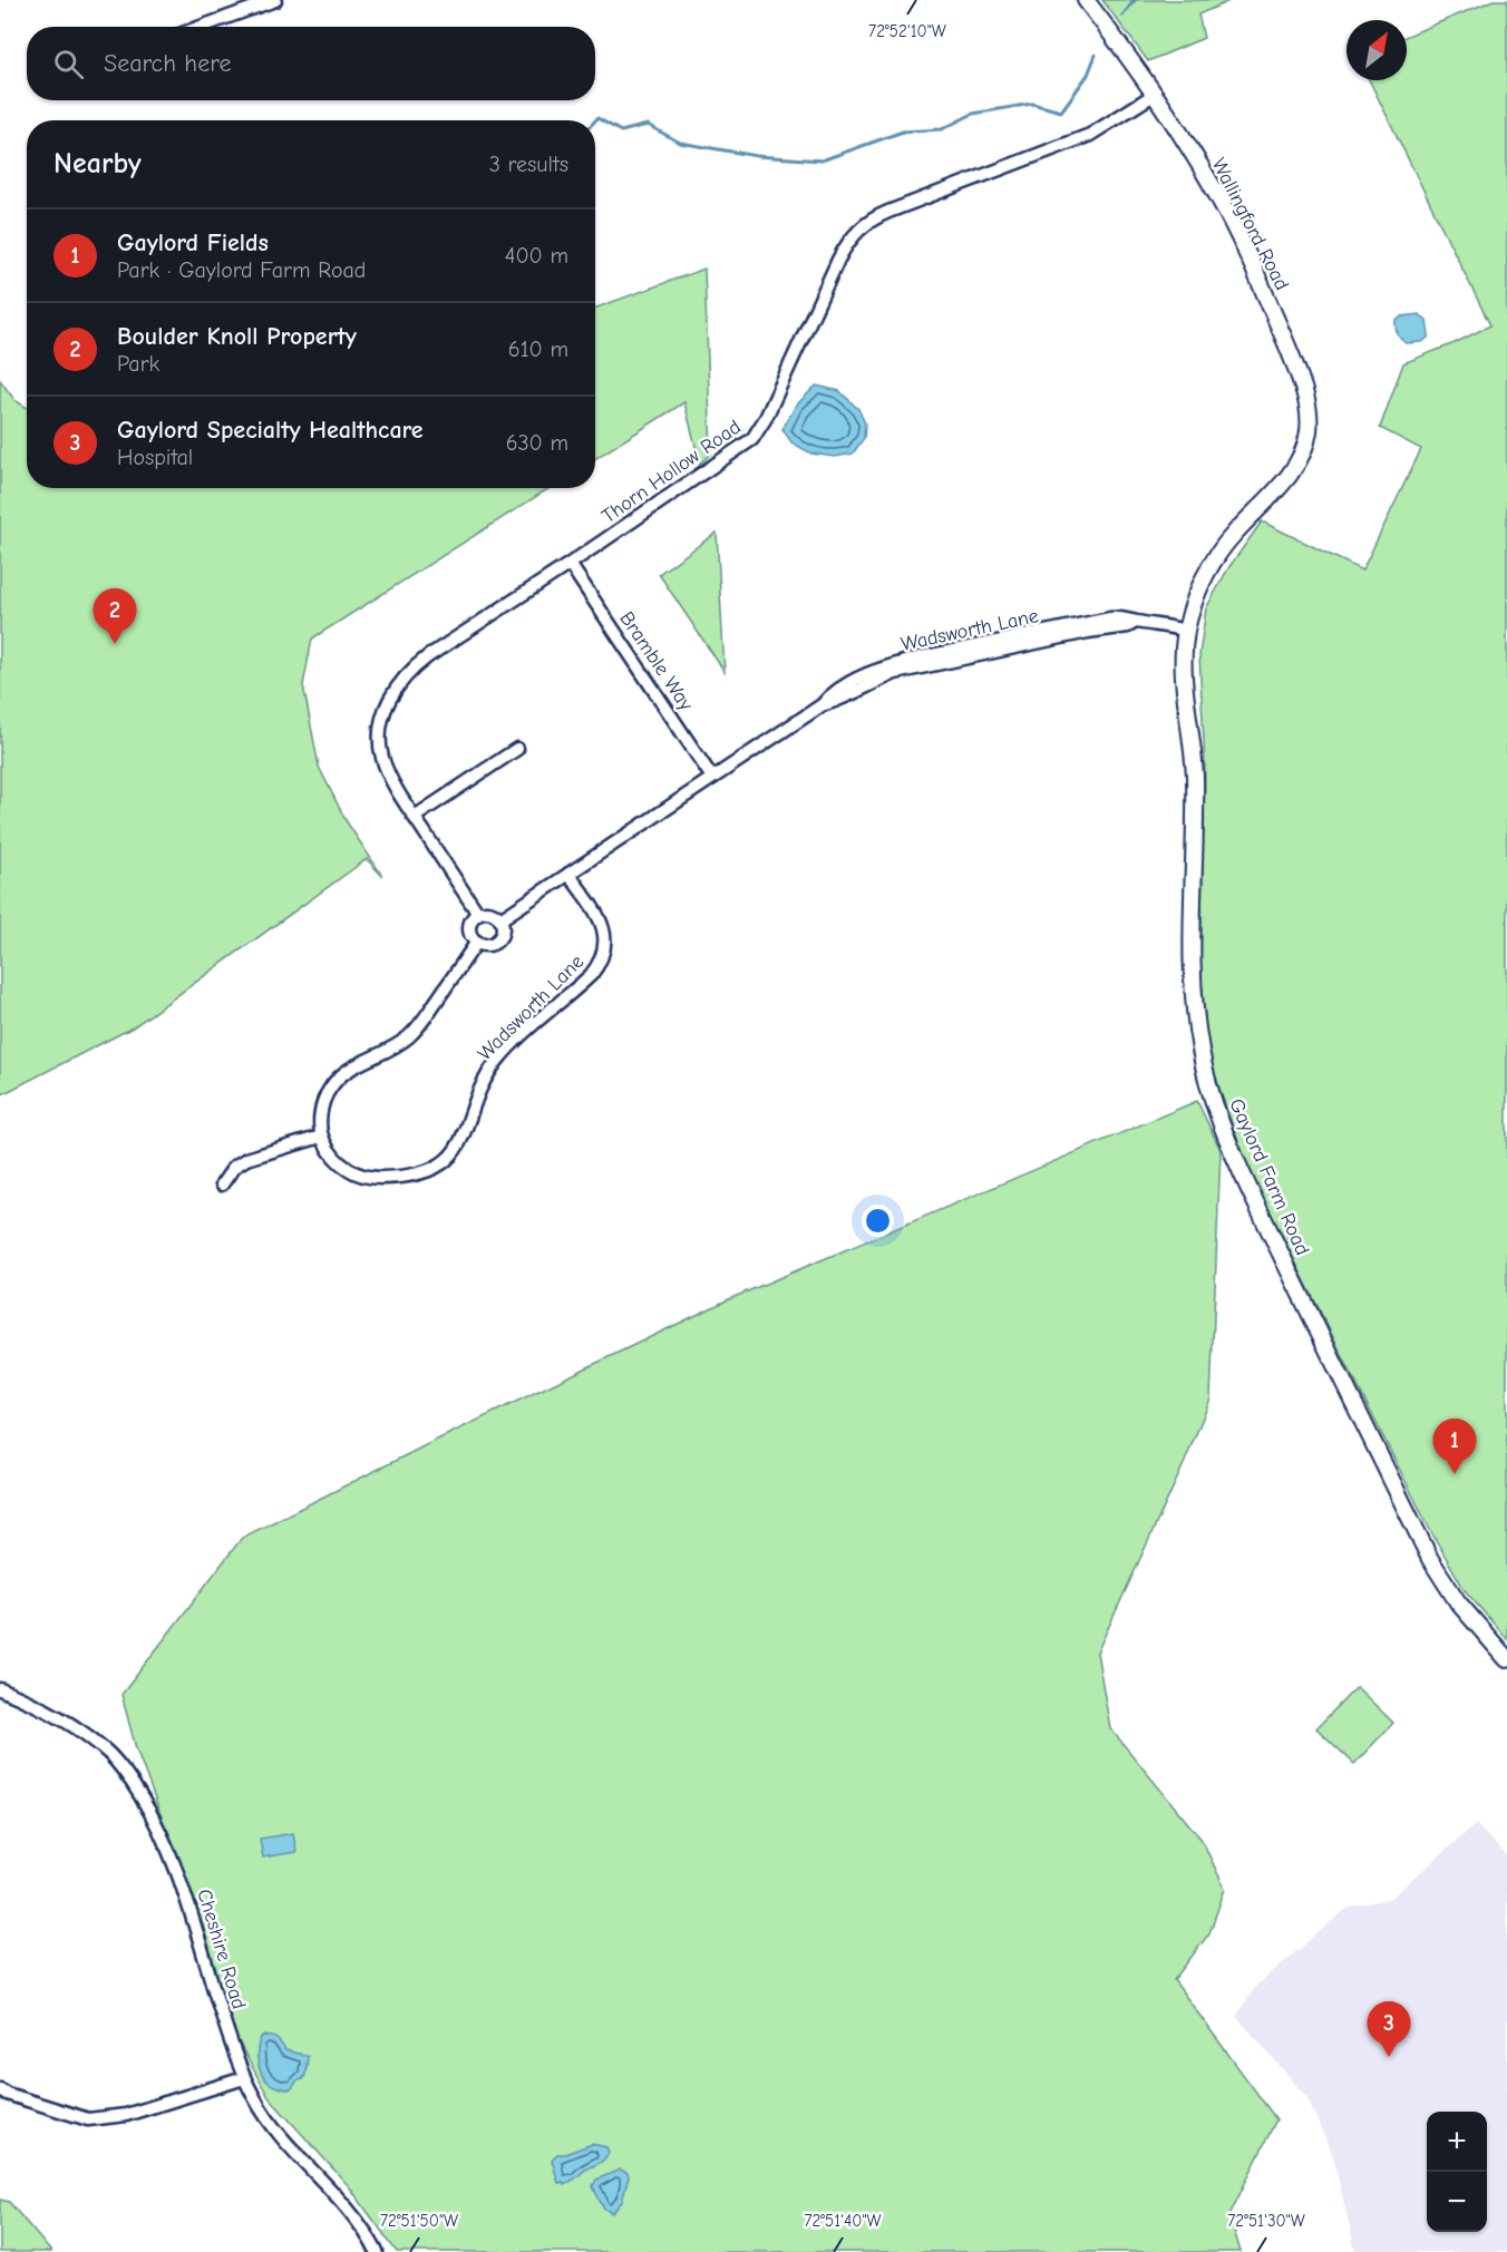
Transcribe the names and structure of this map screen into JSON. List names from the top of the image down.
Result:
{
  "streets": {
    "street": [
      "Wallingford Road",
      "Thorn Hollow Road",
      "Wadsworth Lane",
      "Bramble Way",
      "Gaylord Farm Road",
      "Cheshire Road"
    ]
  },
  "crossings": [
    ["Wallingford Road", "Thorn Hollow Road"],
    ["Wallingford Road", "Gaylord Farm Road"],
    ["Thorn Hollow Road", "Wadsworth Lane"],
    ["Thorn Hollow Road", "Bramble Way"],
    ["Wadsworth Lane", "Bramble Way"],
    ["Wadsworth Lane", "Gaylord Farm Road"]
  ],
  "north": "top right",
  "page": {
    "search": "Search here",
    "heading": ["Nearby", "3 results"],
    "list": [
      {
        "mark": "1",
        "name": "Gaylord Fields",
        "note": "Park · Gaylord Farm Road",
        "value": "400 m"
      },
      {
        "mark": "2",
        "name": "Boulder Knoll Property",
        "note": "Park",
        "value": "610 m"
      },
      {
        "mark": "3",
        "name": "Gaylord Specialty Healthcare",
        "note": "Hospital",
        "value": "630 m"
      }
    ],
    "pins": ["2", "1", "3"],
    "map_buttons": ["+", "−"]
  },
  "coordinates": [
    "72°52'10\"W",
    "72°51'50\"W",
    "72°51'40\"W",
    "72°51'30\"W"
  ]
}
